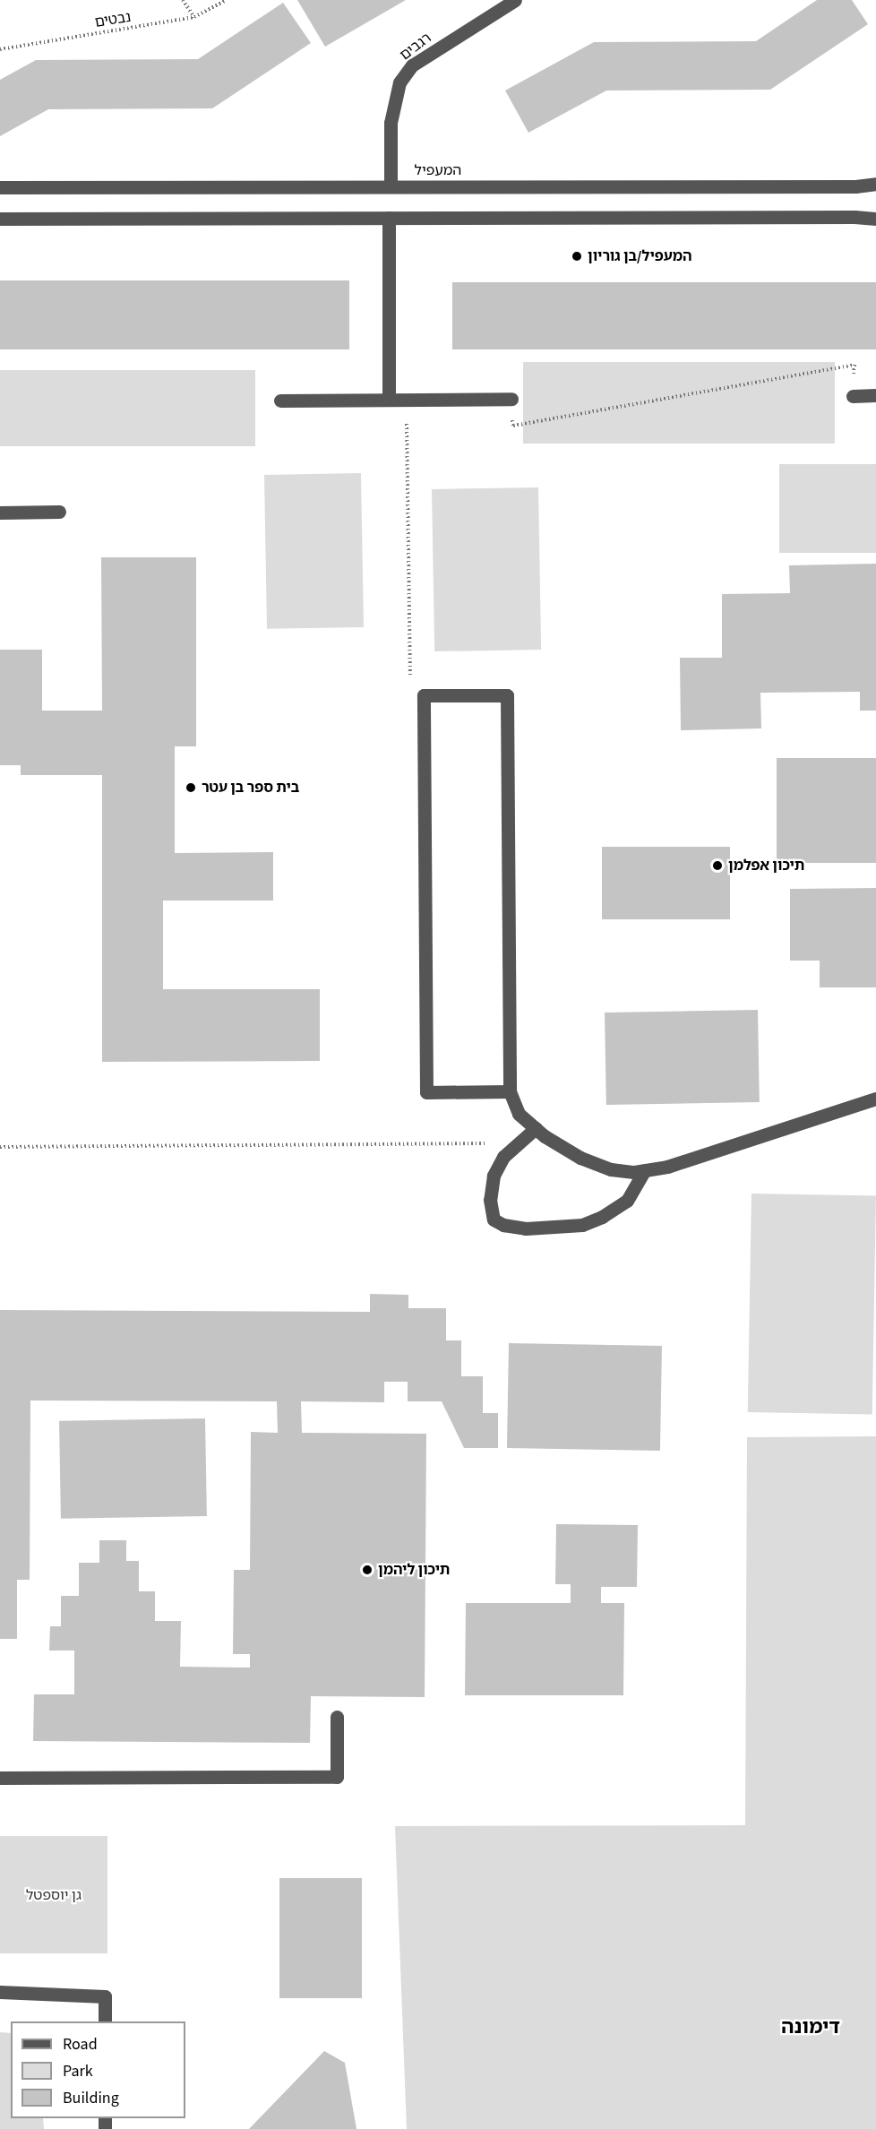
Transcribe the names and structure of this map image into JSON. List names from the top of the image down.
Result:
{
  "streets": {
    "street": ["רגבים", "המעפיל"],
    "path": ["נבטים"]
  },
  "crossings": [
    ["רגבים", "המעפיל"]
  ],
  "districts": ["דימונה"],
  "parks": ["גן יוספטל"],
  "places": [
    "המעפיל/בן גוריון",
    "בית ספר בן עטר",
    "תיכון אפלמן",
    "תיכון ליהמן"
  ],
  "legend": ["Road", "Park", "Building"]
}
